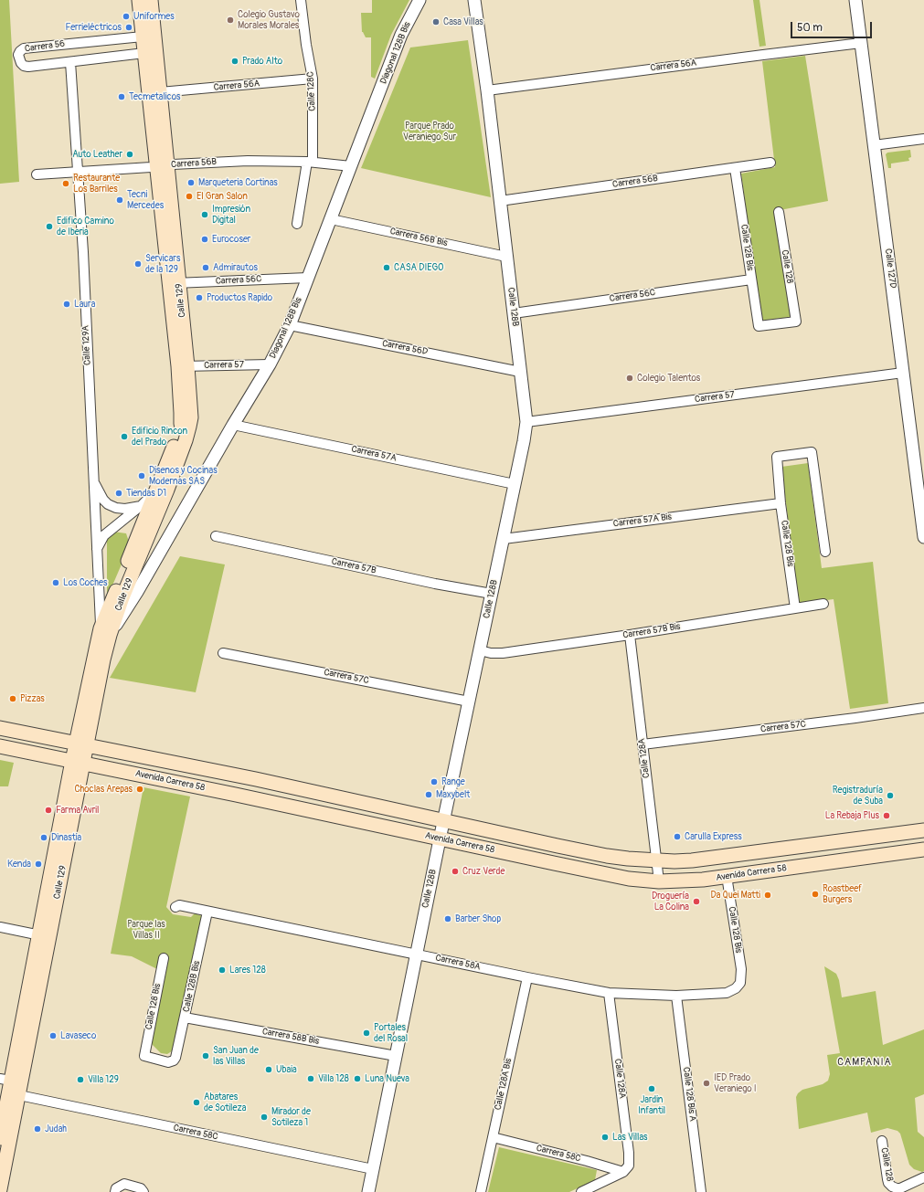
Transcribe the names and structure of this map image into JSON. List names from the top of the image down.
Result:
{
  "streets": {
    "main road": ["Calle 129", "Avenida Carrera 58"],
    "street": [
      "Carrera 56",
      "Diagonal 128B Bis",
      "Carrera 56A",
      "Calle 128C",
      "Carrera 56B",
      "Carrera 56B Bis",
      "Calle 128 Bis",
      "Calle 128",
      "Calle 127D",
      "Carrera 56C",
      "Calle 128B",
      "Calle 129A",
      "Carrera 56D",
      "Carrera 57",
      "Carrera 57A",
      "Carrera 57A Bis",
      "Carrera 57B",
      "Carrera 57B Bis",
      "Carrera 57C",
      "Calle 128A",
      "Carrera 58A",
      "Calle 128B Bis",
      "Carrera 58B Bis",
      "Calle 128A Bis",
      "Calle 128 Bis A",
      "Carrera 58C"
    ]
  },
  "crossings": [
    ["Carrera 56", "Calle 129"],
    ["Carrera 56", "Calle 129A"],
    ["Diagonal 128B Bis", "Carrera 56B"],
    ["Diagonal 128B Bis", "Carrera 56B Bis"],
    ["Diagonal 128B Bis", "Carrera 56C"],
    ["Diagonal 128B Bis", "Calle 129"],
    ["Diagonal 128B Bis", "Calle 129A"],
    ["Diagonal 128B Bis", "Carrera 56D"],
    ["Diagonal 128B Bis", "Carrera 57"],
    ["Diagonal 128B Bis", "Carrera 57A"],
    ["Carrera 56A", "Calle 128C"],
    ["Carrera 56A", "Calle 127D"],
    ["Carrera 56A", "Calle 129"],
    ["Carrera 56A", "Calle 128B"],
    ["Calle 128C", "Carrera 56B"],
    ["Carrera 56B", "Calle 128 Bis"],
    ["Carrera 56B", "Calle 129"],
    ["Carrera 56B", "Calle 128B"],
    ["Carrera 56B", "Calle 129A"],
    ["Carrera 56B Bis", "Calle 128B"],
    ["Calle 128 Bis", "Calle 128"],
    ["Calle 128 Bis", "Carrera 56C"],
    ["Calle 128 Bis", "Carrera 57A Bis"],
    ["Calle 128 Bis", "Carrera 57B Bis"],
    ["Calle 128 Bis", "Avenida Carrera 58"],
    ["Calle 128 Bis", "Carrera 58A"],
    ["Calle 128 Bis", "Calle 128B Bis"],
    ["Calle 127D", "Carrera 57"],
    ["Carrera 56C", "Calle 129"],
    ["Carrera 56C", "Calle 128B"],
    ["Calle 129", "Calle 129A"],
    ["Calle 129", "Carrera 57"],
    ["Calle 129", "Avenida Carrera 58"],
    ["Calle 129", "Carrera 58C"],
    ["Calle 128B", "Carrera 56D"],
    ["Calle 128B", "Carrera 57"],
    ["Calle 128B", "Carrera 57A"],
    ["Calle 128B", "Carrera 57A Bis"],
    ["Calle 128B", "Carrera 57B"],
    ["Calle 128B", "Carrera 57B Bis"],
    ["Calle 128B", "Carrera 57C"],
    ["Calle 128B", "Avenida Carrera 58"],
    ["Calle 128B", "Carrera 58A"],
    ["Calle 128B", "Carrera 58B Bis"],
    ["Calle 128B", "Carrera 58C"],
    ["Carrera 57B Bis", "Calle 128A"],
    ["Carrera 57C", "Calle 128A"],
    ["Calle 128A", "Avenida Carrera 58"],
    ["Calle 128A", "Carrera 58A"],
    ["Calle 128A", "Carrera 58C"],
    ["Carrera 58A", "Calle 128B Bis"],
    ["Carrera 58A", "Calle 128A Bis"],
    ["Carrera 58A", "Calle 128 Bis A"],
    ["Calle 128B Bis", "Carrera 58B Bis"],
    ["Calle 128A Bis", "Carrera 58C"]
  ],
  "districts": ["CAMPANIA"],
  "parks": ["Parque Prado Veraniego Sur", "Parque las Villas II"],
  "places": [
    "Uniformes",
    "Colegio Gustavo Morales Morales",
    "Casa Villas",
    "Ferrieléctricos",
    "Prado Alto",
    "Tecmetalicos",
    "Auto Leather",
    "Marqueteria Cortinas",
    "Restaurante Los Barriles",
    "El Gran Salon",
    "Tecni Mercedes",
    "Impresión Digital",
    "Edifico Camino de Iberia",
    "Eurocoser",
    "Servicars de la 129",
    "Admirautos",
    "CASA DIEGO",
    "Productos Rapido",
    "Laura",
    "Colegio Talentos",
    "Edificio Rincon del Prado",
    "Disenos y Cocinas Modernas SAS",
    "Tiendas D1",
    "Los Coches",
    "Pizzas",
    "Range",
    "Choclas Arepas",
    "Maxybelt",
    "Registraduría de Suba",
    "Farma Avril",
    "La Rebaja Plus",
    "Carulla Express",
    "Dinastia",
    "Kenda",
    "Cruz Verde",
    "Roastbeef Burgers",
    "Da Quei Matti",
    "Droguería La Colina",
    "Barber Shop",
    "Lares 128",
    "Portales del Rosal",
    "Lavaseco",
    "San Juan de las Villas",
    "Ubaia",
    "Villa 128",
    "Luna Nueva",
    "Villa 129",
    "IED Prado Veraniego I",
    "Jardin Infantil",
    "Abatares de Sotileza",
    "Mirador de Sotileza 1",
    "Judah",
    "Las Villas"
  ],
  "scale_bar": "50 m"
}
